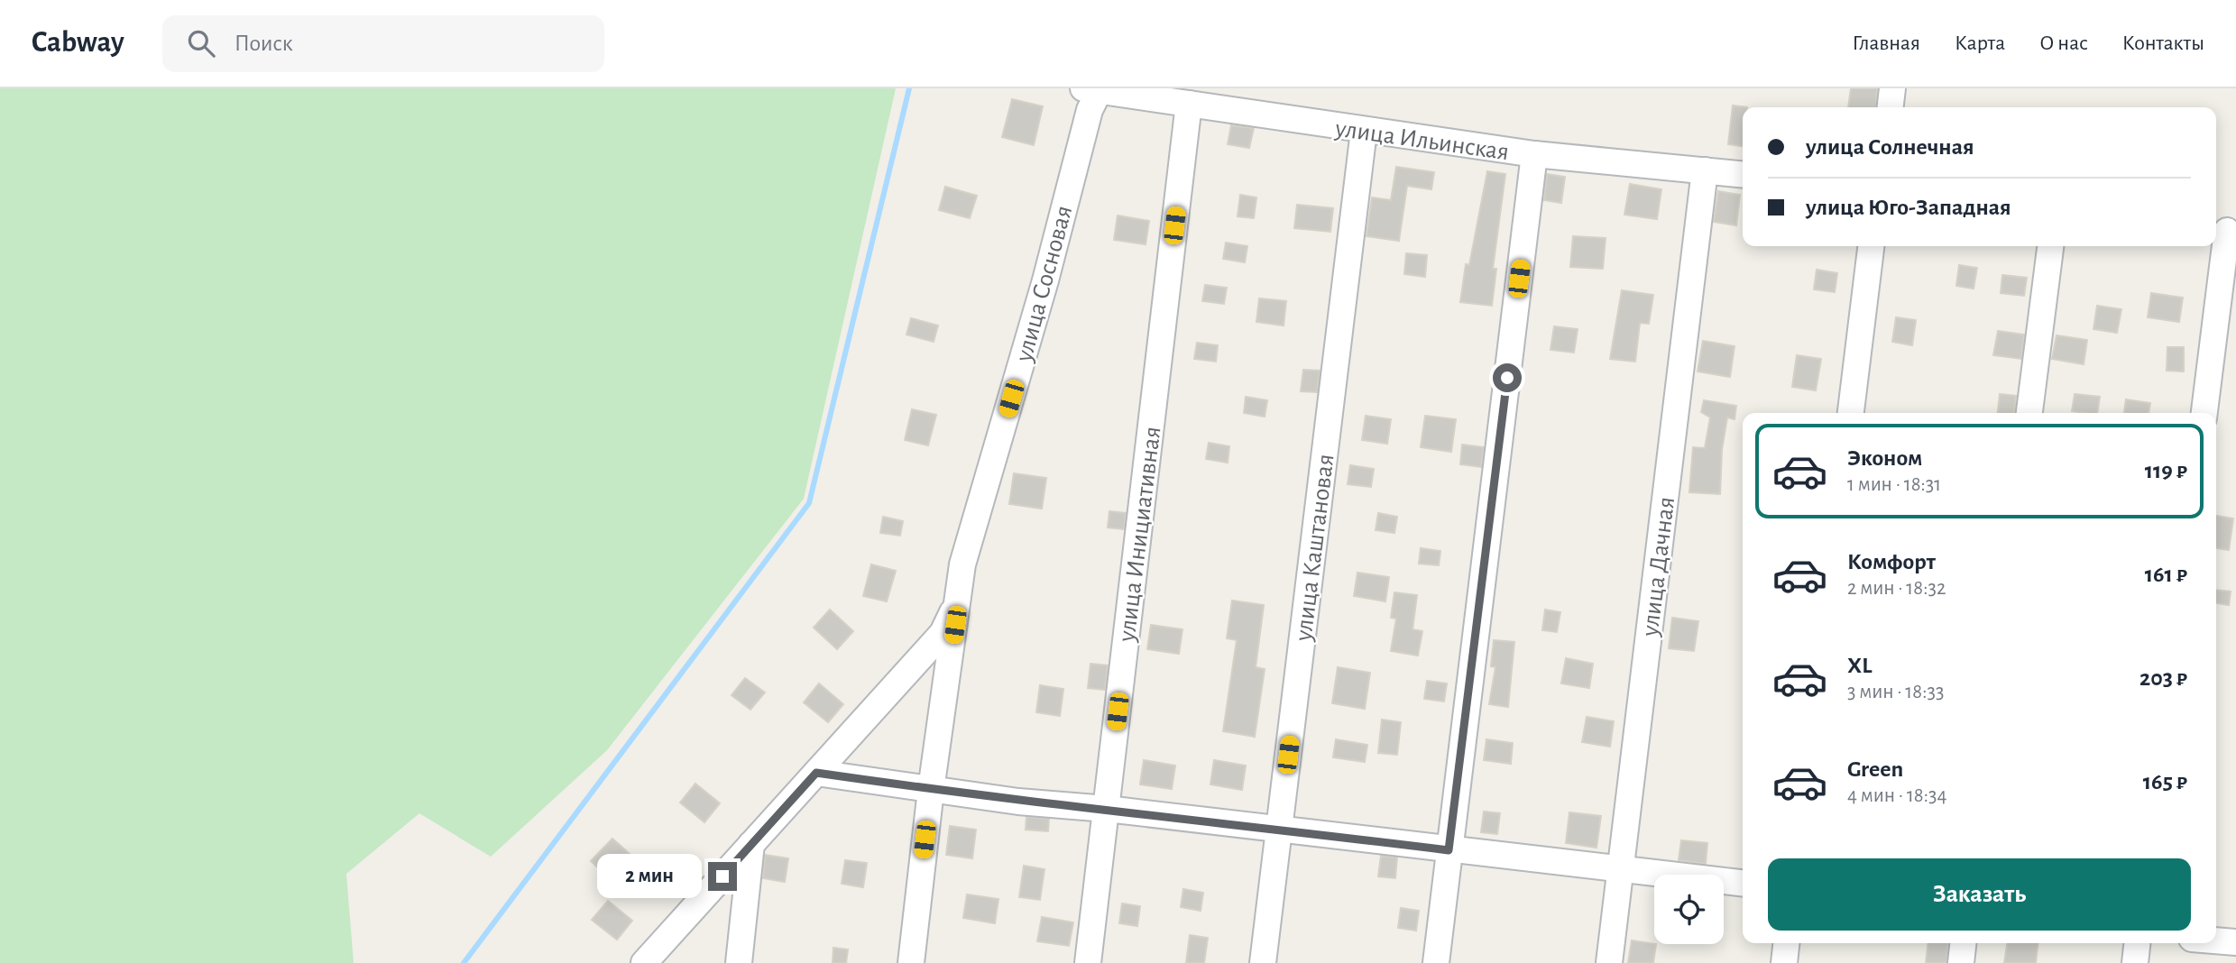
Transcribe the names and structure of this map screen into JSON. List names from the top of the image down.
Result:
{
  "streets": {
    "street": [
      "улица Ильинская",
      "улица Сосновая",
      "улица Инициативная",
      "улица Каштановая",
      "улица Дачная"
    ]
  },
  "crossings": [
    ["улица Ильинская", "улица Сосновая"],
    ["улица Ильинская", "улица Инициативная"],
    ["улица Ильинская", "улица Каштановая"],
    ["улица Ильинская", "улица Дачная"]
  ],
  "page": {
    "header": "Cabway",
    "search": "Поиск",
    "nav": [
      "Главная",
      "Карта",
      "О нас",
      "Контакты"
    ],
    "banner": ["улица Солнечная", "улица Юго-Западная"],
    "list": [
      {
        "name": "Эконом",
        "note": "1 мин · 18:31",
        "value": "119 ₽"
      },
      {
        "name": "Комфорт",
        "note": "2 мин · 18:32",
        "value": "161 ₽"
      },
      {
        "name": "XL",
        "note": "3 мин · 18:33",
        "value": "203 ₽"
      },
      {
        "name": "Green",
        "note": "4 мин · 18:34",
        "value": "165 ₽"
      }
    ],
    "buttons": "Заказать",
    "bubble": "2 мин"
  }
}
